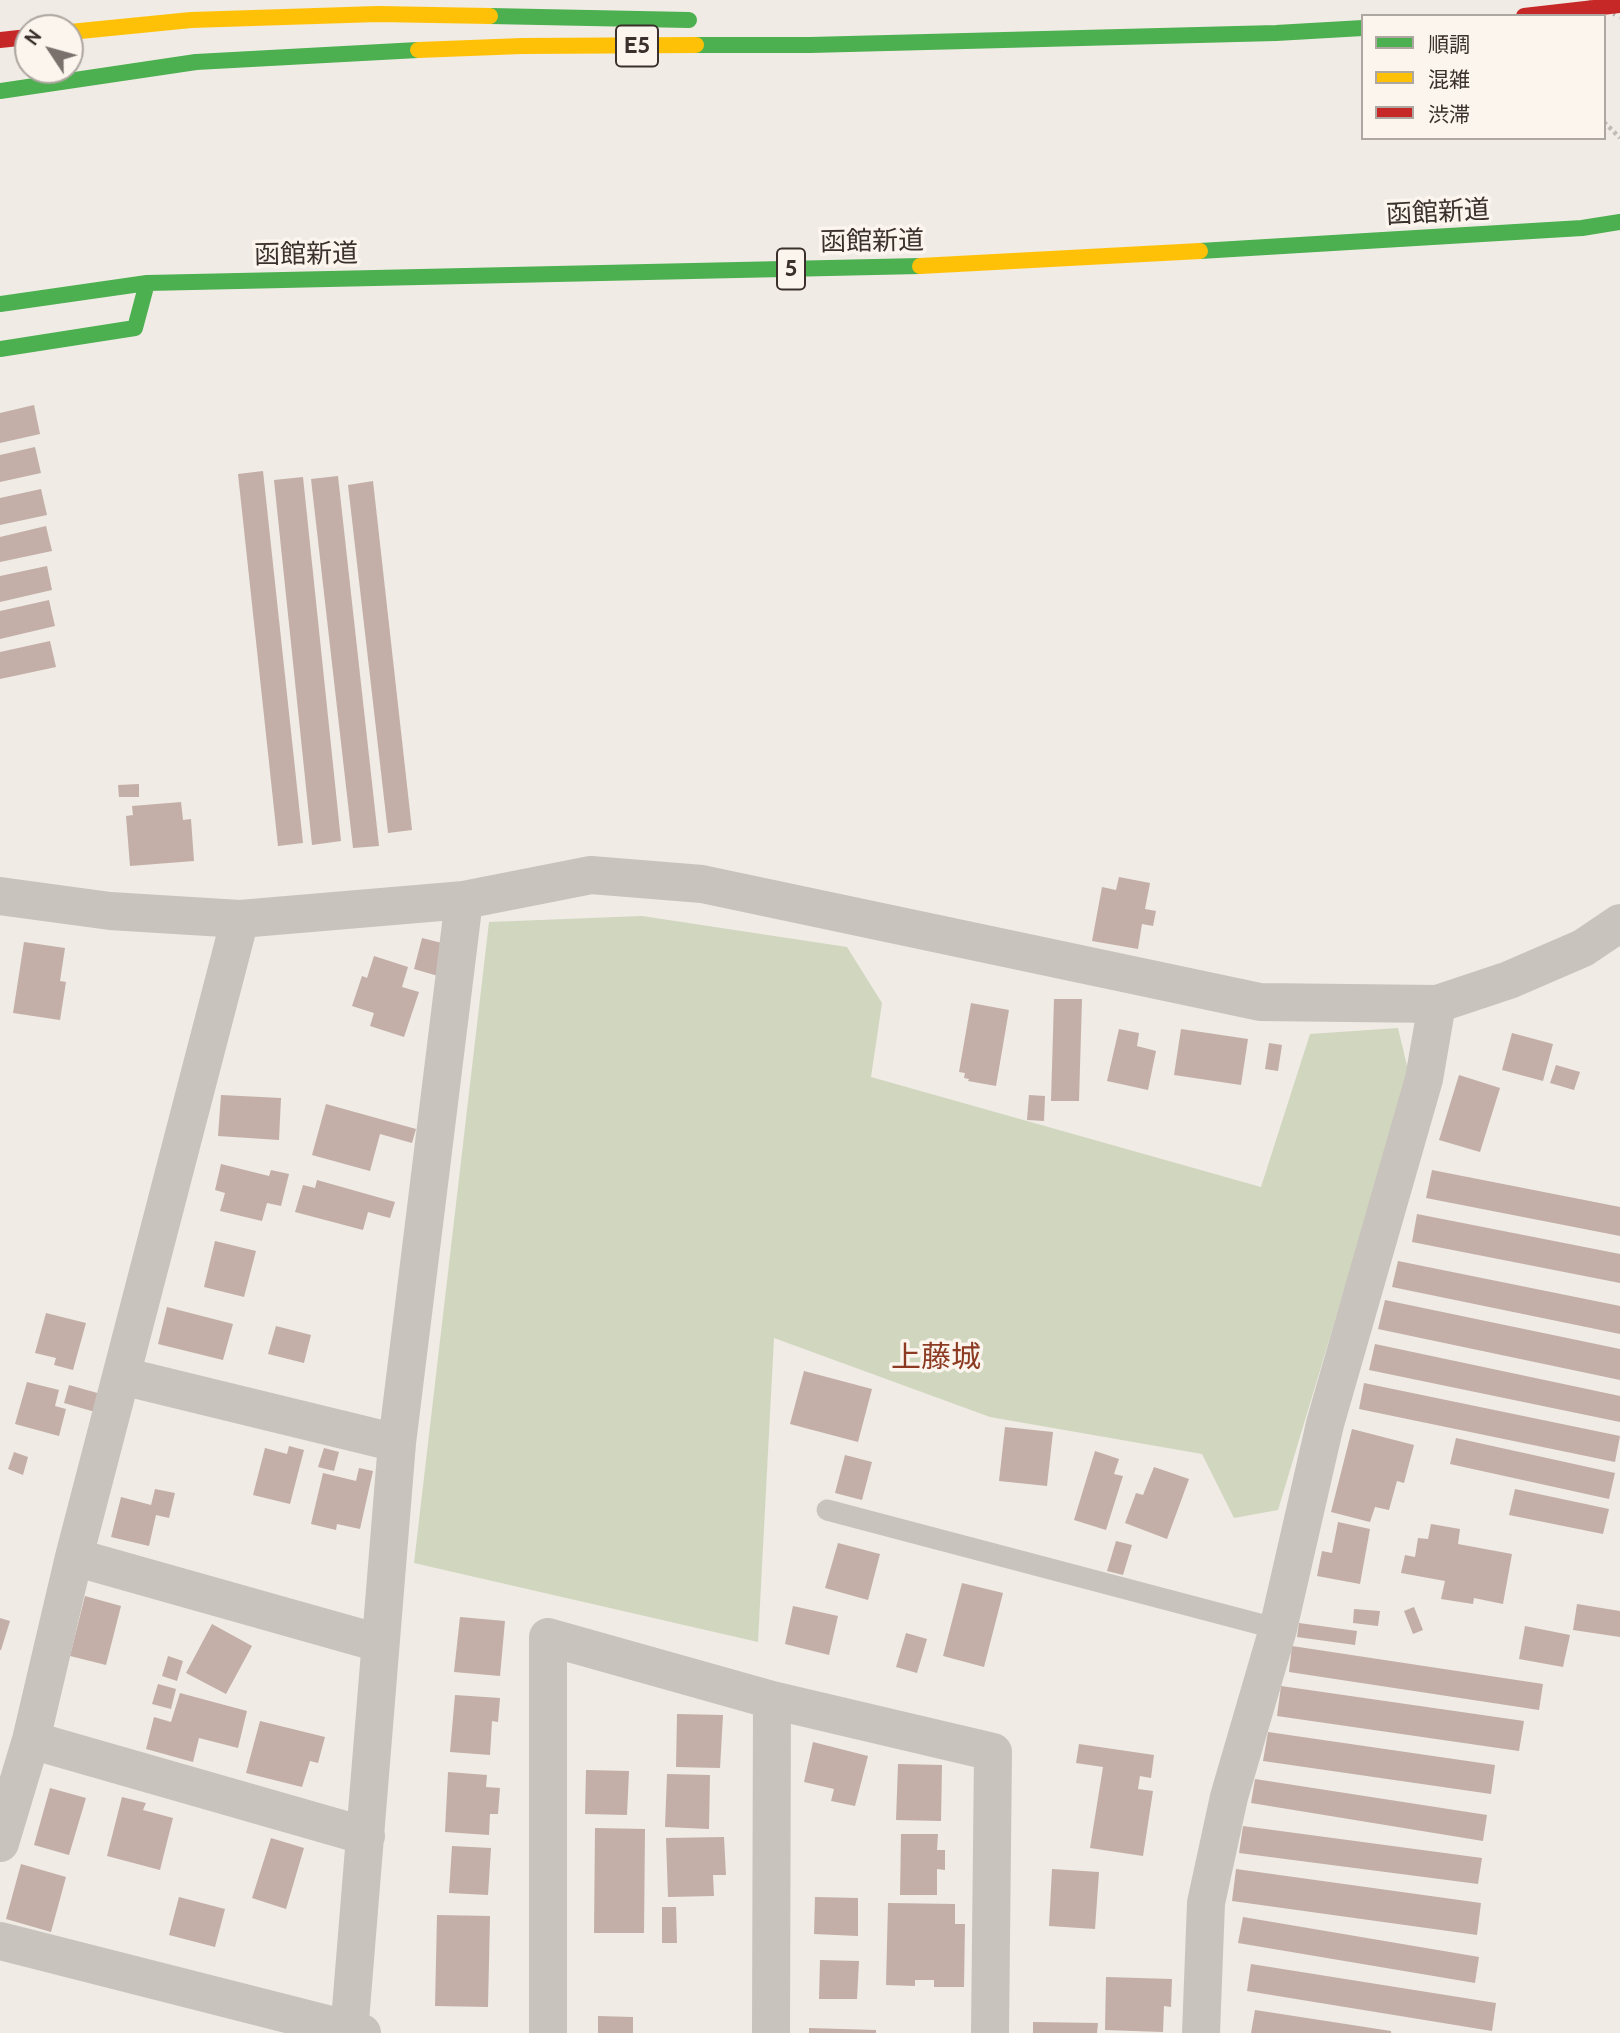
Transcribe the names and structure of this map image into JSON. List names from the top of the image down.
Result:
{
  "streets": {
    "highway": ["E5", "函館新道", "5"]
  },
  "districts": ["上藤城"],
  "legend": ["順調", "混雑", "渋滞"],
  "north": "top left"
}
